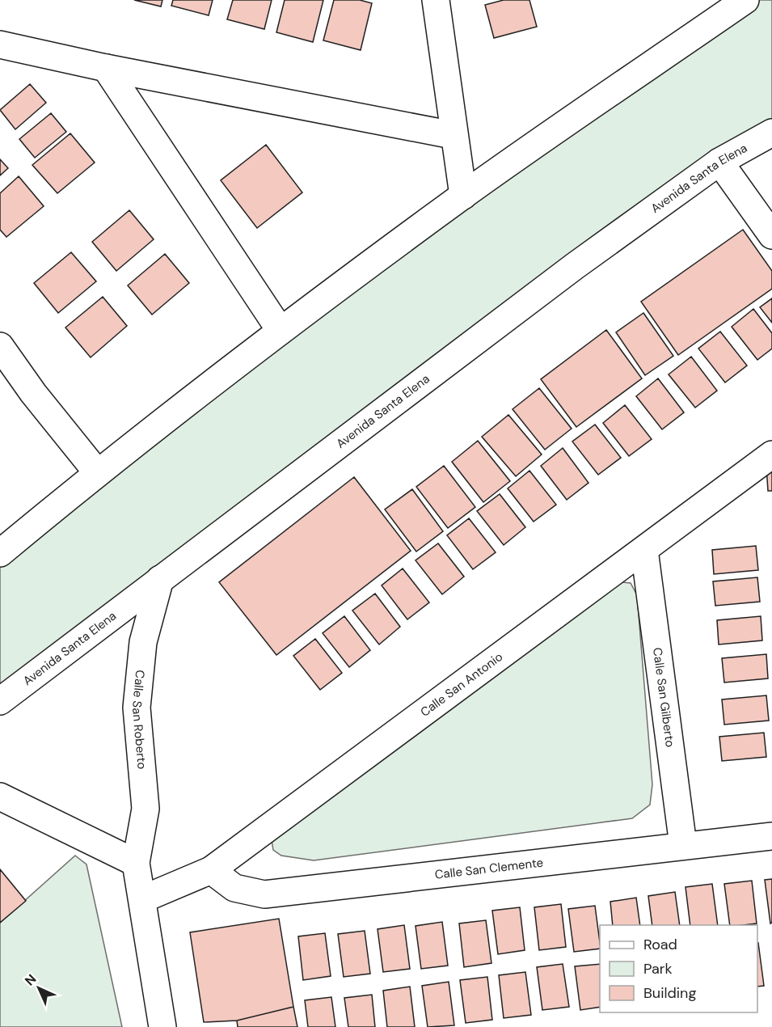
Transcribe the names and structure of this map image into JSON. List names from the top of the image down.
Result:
{
  "streets": {
    "street": [
      "Avenida Santa Elena",
      "Calle San Antonio",
      "Calle San Gilberto",
      "Calle San Roberto",
      "Calle San Clemente"
    ]
  },
  "crossings": [
    ["Avenida Santa Elena", "Calle San Roberto"],
    ["Calle San Antonio", "Calle San Gilberto"],
    ["Calle San Antonio", "Calle San Roberto"],
    ["Calle San Antonio", "Calle San Clemente"],
    ["Calle San Gilberto", "Calle San Clemente"]
  ],
  "legend": ["Road", "Park", "Building"],
  "north": "top left"
}
